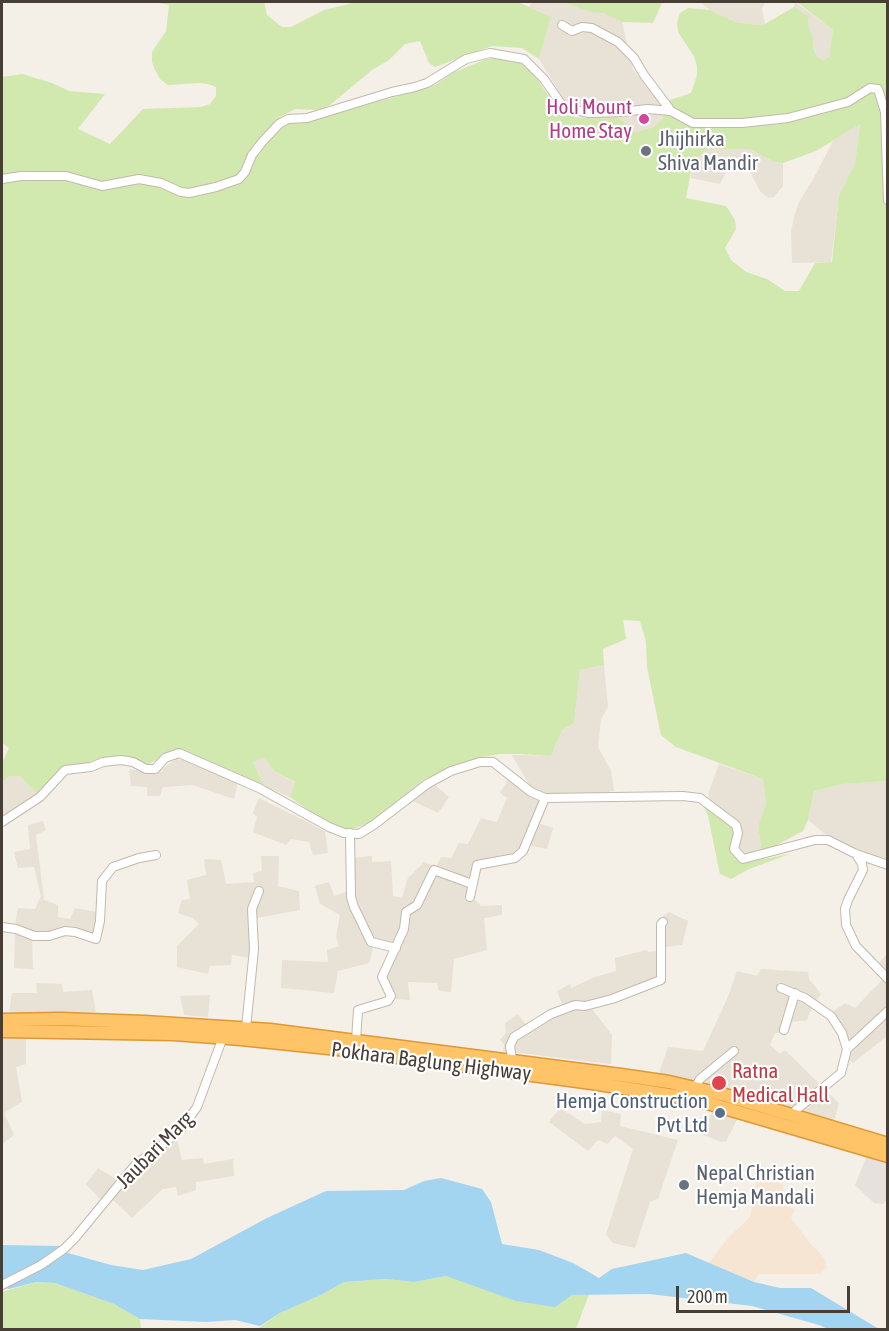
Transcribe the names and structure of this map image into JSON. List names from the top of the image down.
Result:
{
  "streets": {
    "highway": ["Pokhara Baglung Highway"],
    "street": ["Jaubari Marg"]
  },
  "crossings": [
    ["Pokhara Baglung Highway", "Jaubari Marg"]
  ],
  "places": [
    "Holi Mount Home Stay",
    "Jhijhirka Shiva Mandir",
    "Ratna Medical Hall",
    "Hemja Construction Pvt Ltd",
    "Nepal Christian Hemja Mandali"
  ],
  "scale_bar": "200 m"
}
